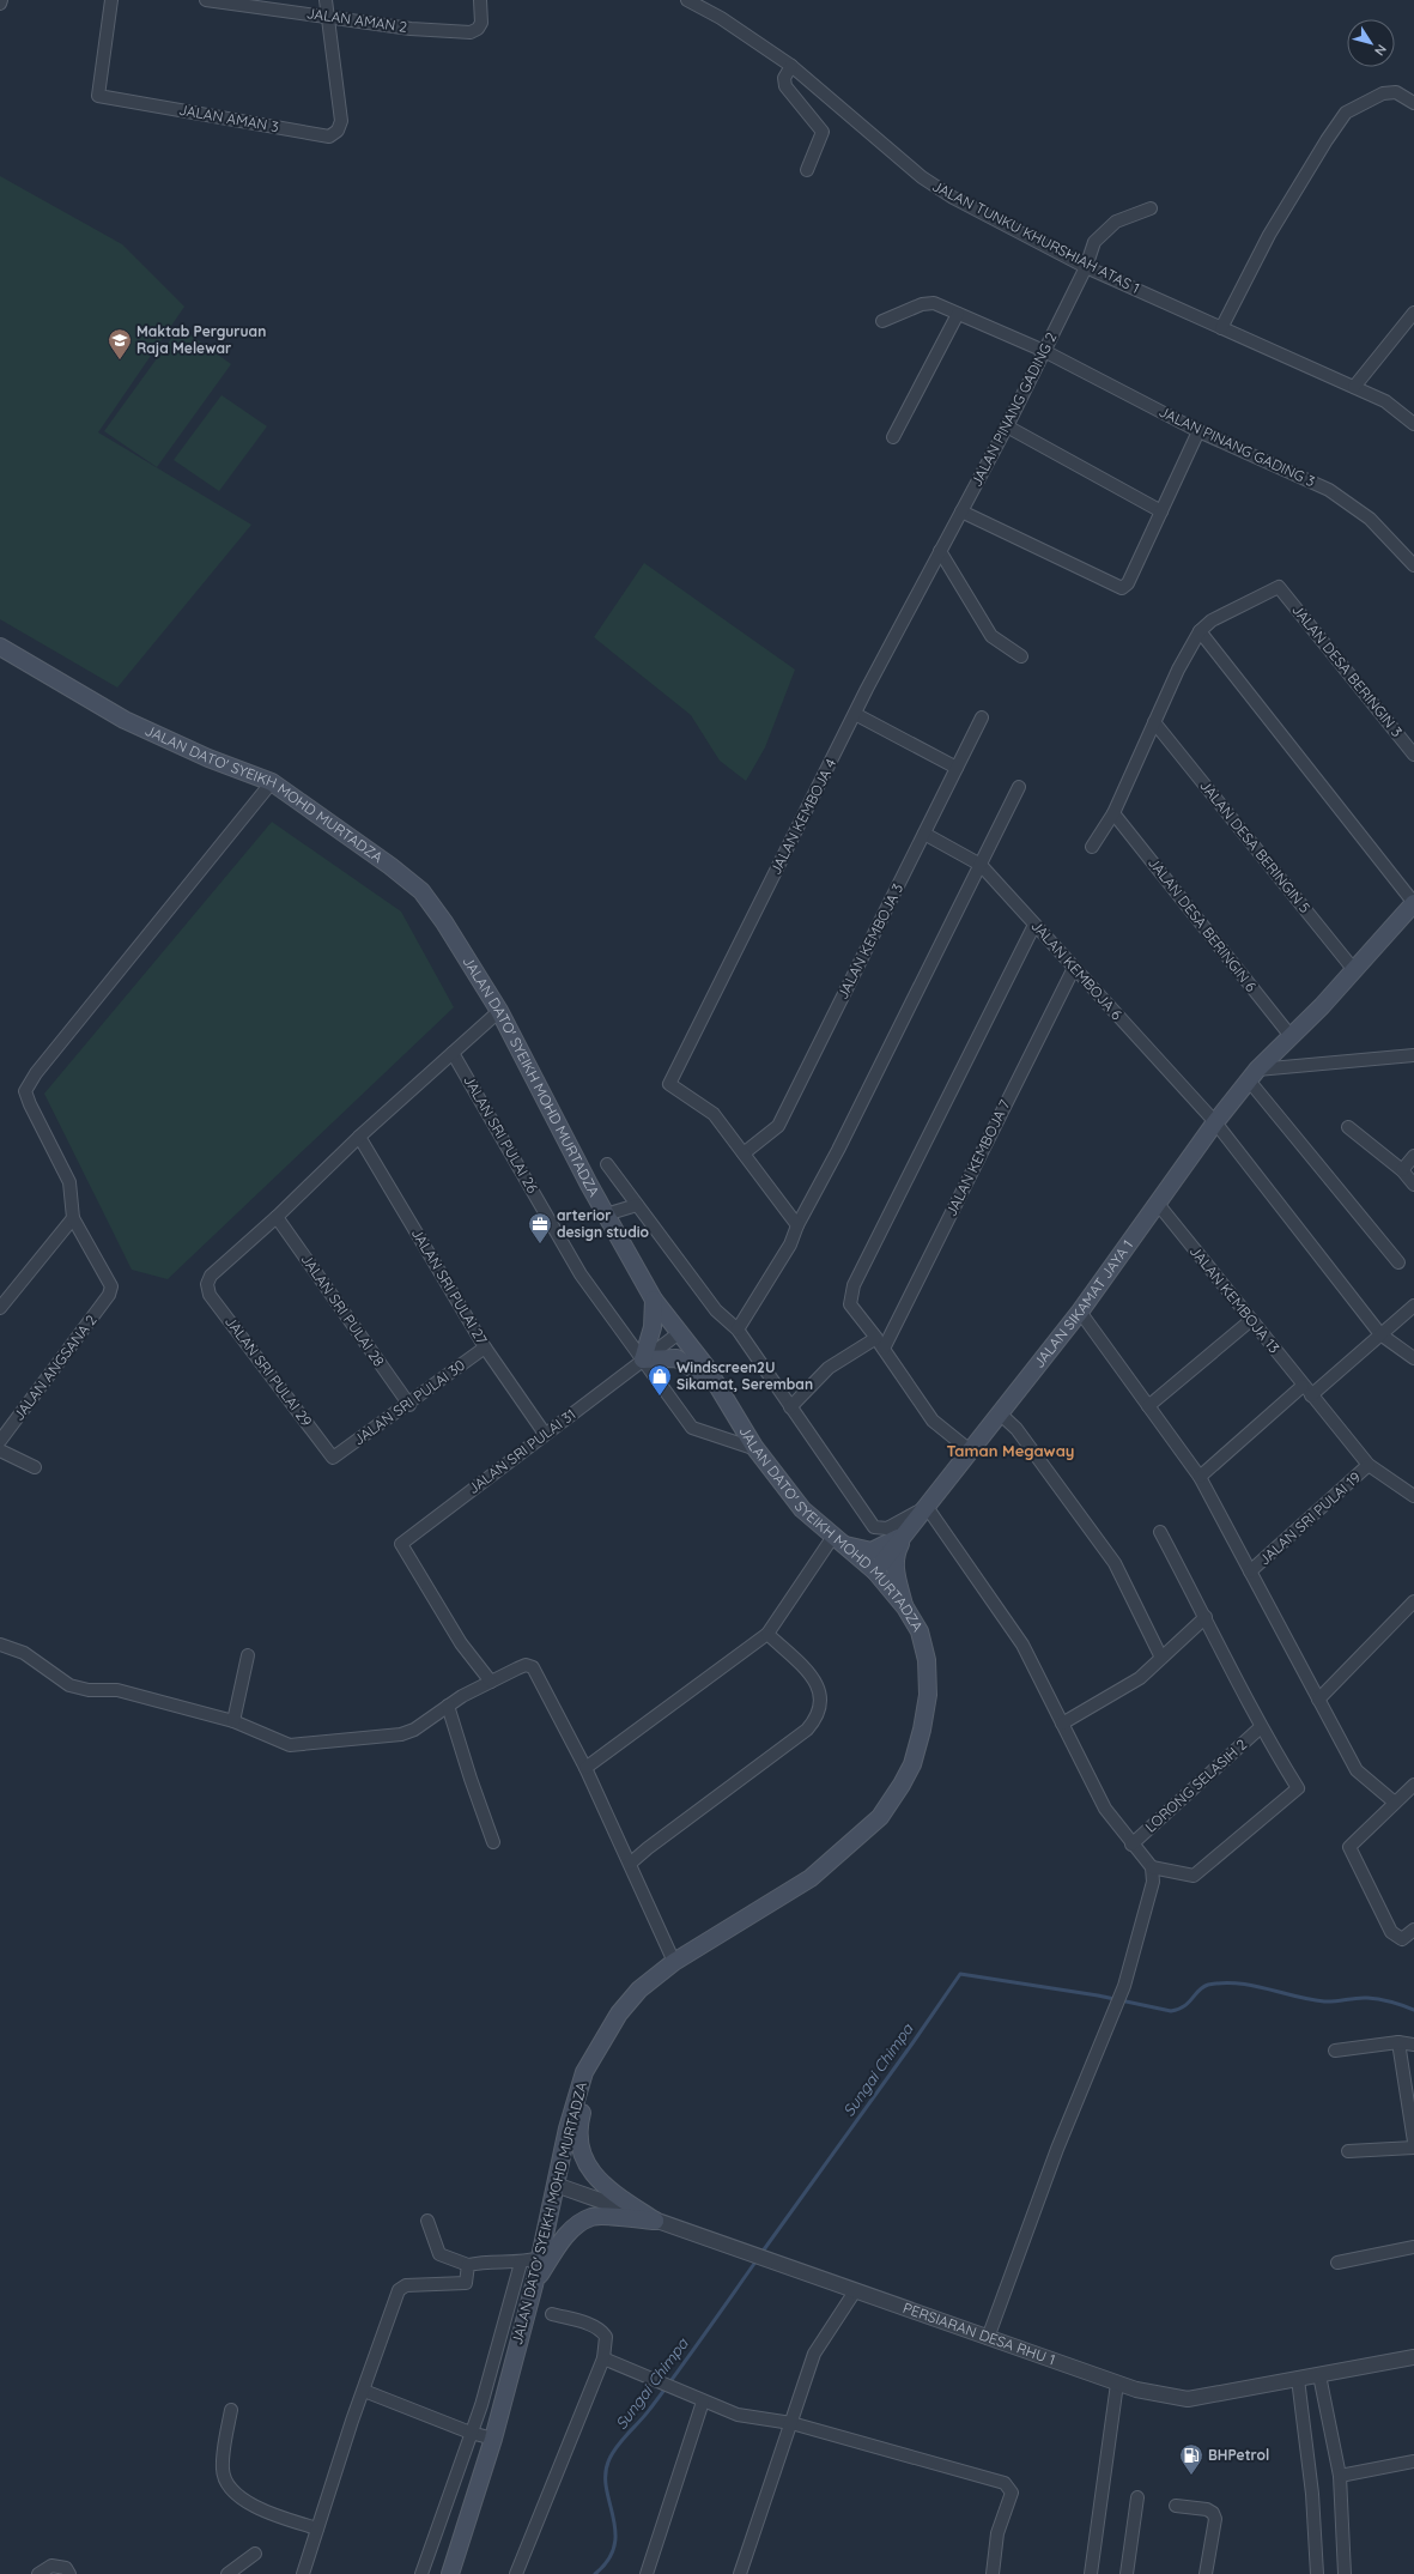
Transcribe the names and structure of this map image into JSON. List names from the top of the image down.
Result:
{
  "streets": {
    "main road": ["JALAN DATO' SYEIKH MOHD MURTADZA", "JALAN SIKAMAT JAYA 1"],
    "street": [
      "JALAN AMAN 2",
      "JALAN AMAN 3",
      "JALAN TUNKU KHURSHIAH ATAS 1",
      "JALAN PINANG GADING 2",
      "JALAN PINANG GADING 3",
      "JALAN DESA BERINGIN 3",
      "JALAN KEMBOJA 4",
      "JALAN DESA BERINGIN 5",
      "JALAN DESA BERINGIN 6",
      "JALAN KEMBOJA 3",
      "JALAN KEMBOJA 6",
      "JALAN SRI PULAI 26",
      "JALAN KEMBOJA 7",
      "JALAN SRI PULAI 27",
      "JALAN KEMBOJA 13",
      "JALAN SRI PULAI 28",
      "JALAN ANGSANA 2",
      "JALAN SRI PULAI 29",
      "JALAN SRI PULAI 30",
      "JALAN SRI PULAI 31",
      "JALAN SRI PULAI 19",
      "LORONG SELASIH 2",
      "PERSIARAN DESA RHU 1"
    ]
  },
  "crossings": [
    ["JALAN AMAN 2", "JALAN AMAN 3"],
    ["JALAN TUNKU KHURSHIAH ATAS 1", "JALAN PINANG GADING 2"],
    ["JALAN PINANG GADING 2", "JALAN PINANG GADING 3"],
    ["JALAN PINANG GADING 2", "JALAN KEMBOJA 4"],
    ["JALAN DATO' SYEIKH MOHD MURTADZA", "JALAN SRI PULAI 26"],
    ["JALAN DATO' SYEIKH MOHD MURTADZA", "JALAN SIKAMAT JAYA 1"],
    ["JALAN DATO' SYEIKH MOHD MURTADZA", "JALAN SRI PULAI 31"],
    ["JALAN DATO' SYEIKH MOHD MURTADZA", "PERSIARAN DESA RHU 1"],
    ["JALAN KEMBOJA 4", "JALAN KEMBOJA 3"],
    ["JALAN DESA BERINGIN 5", "JALAN SIKAMAT JAYA 1"],
    ["JALAN DESA BERINGIN 6", "JALAN SIKAMAT JAYA 1"],
    ["JALAN KEMBOJA 3", "JALAN KEMBOJA 6"],
    ["JALAN KEMBOJA 6", "JALAN KEMBOJA 7"],
    ["JALAN KEMBOJA 6", "JALAN SIKAMAT JAYA 1"],
    ["JALAN SRI PULAI 26", "JALAN SRI PULAI 31"],
    ["JALAN SRI PULAI 27", "JALAN SRI PULAI 30"],
    ["JALAN SRI PULAI 27", "JALAN SRI PULAI 31"],
    ["JALAN KEMBOJA 13", "JALAN SIKAMAT JAYA 1"],
    ["JALAN KEMBOJA 13", "JALAN SRI PULAI 19"],
    ["JALAN SRI PULAI 28", "JALAN SRI PULAI 29"],
    ["JALAN SRI PULAI 28", "JALAN SRI PULAI 30"],
    ["JALAN SRI PULAI 29", "JALAN SRI PULAI 30"]
  ],
  "districts": ["Taman Megaway"],
  "water": ["Sungai Chimpa"],
  "places": {
    "school or university": ["Maktab Perguruan Raja Melewar"],
    "office": ["arterior design studio"],
    "shop": ["Windscreen2U Sikamat, Seremban"],
    "fuel station": ["BHPetrol"]
  },
  "north": "bottom right"
}
